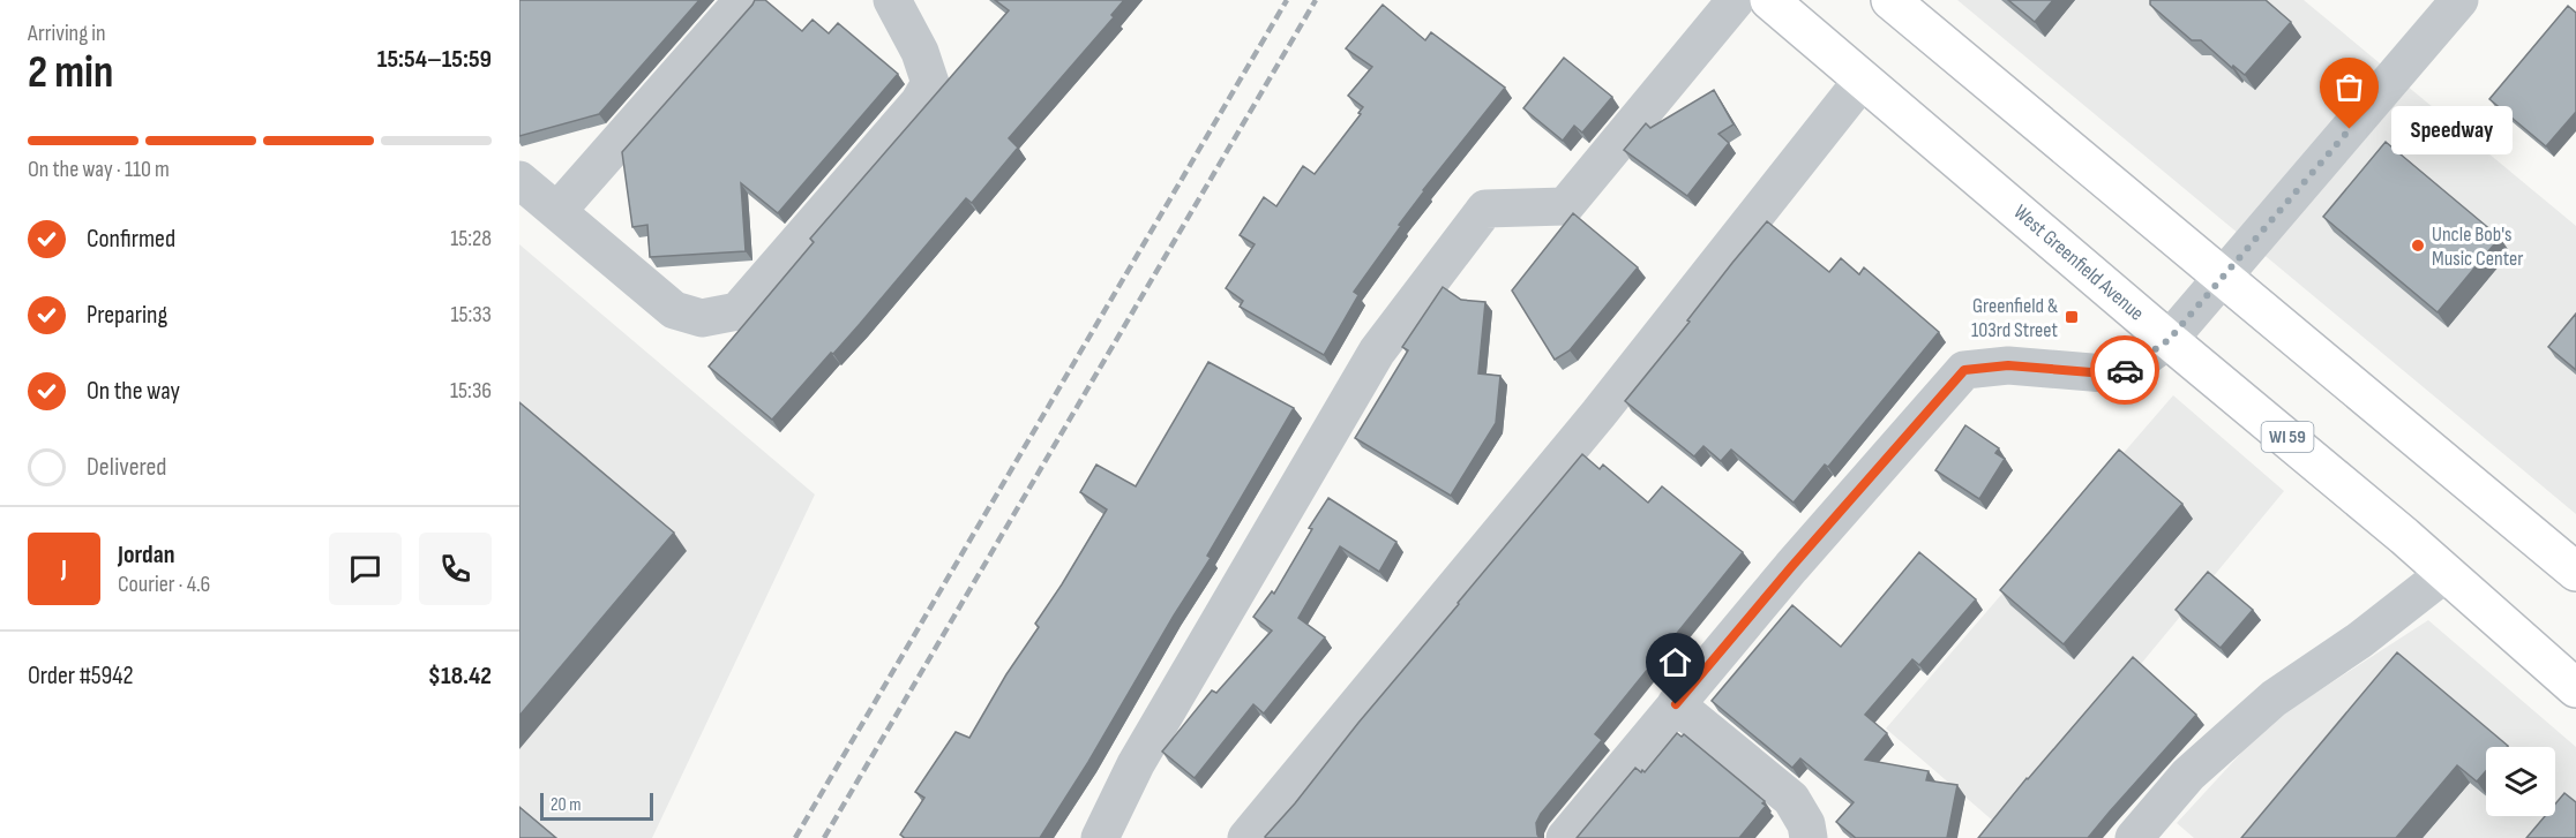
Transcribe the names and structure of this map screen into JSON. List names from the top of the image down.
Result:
{
  "streets": {
    "main road": ["West Greenfield Avenue", "WI 59"]
  },
  "places": {
    "other": ["Speedway", "Uncle Bob's Music Center"],
    "transit": ["Greenfield & 103rd Street"]
  },
  "scale_bar": "20 m",
  "page": {
    "heading": ["2 min", "Arriving in", "15:54–15:59"],
    "panel": [
      "Jordan",
      "Courier · 4.6",
      "Order #5942",
      "$18.42"
    ],
    "bubble": "Speedway",
    "bar": "On the way · 110 m",
    "list": [
      ["Confirmed", "15:28"],
      ["Preparing", "15:33"],
      ["On the way", "15:36"],
      "Delivered"
    ],
    "round": "J",
    "scale": "20 m"
  }
}
